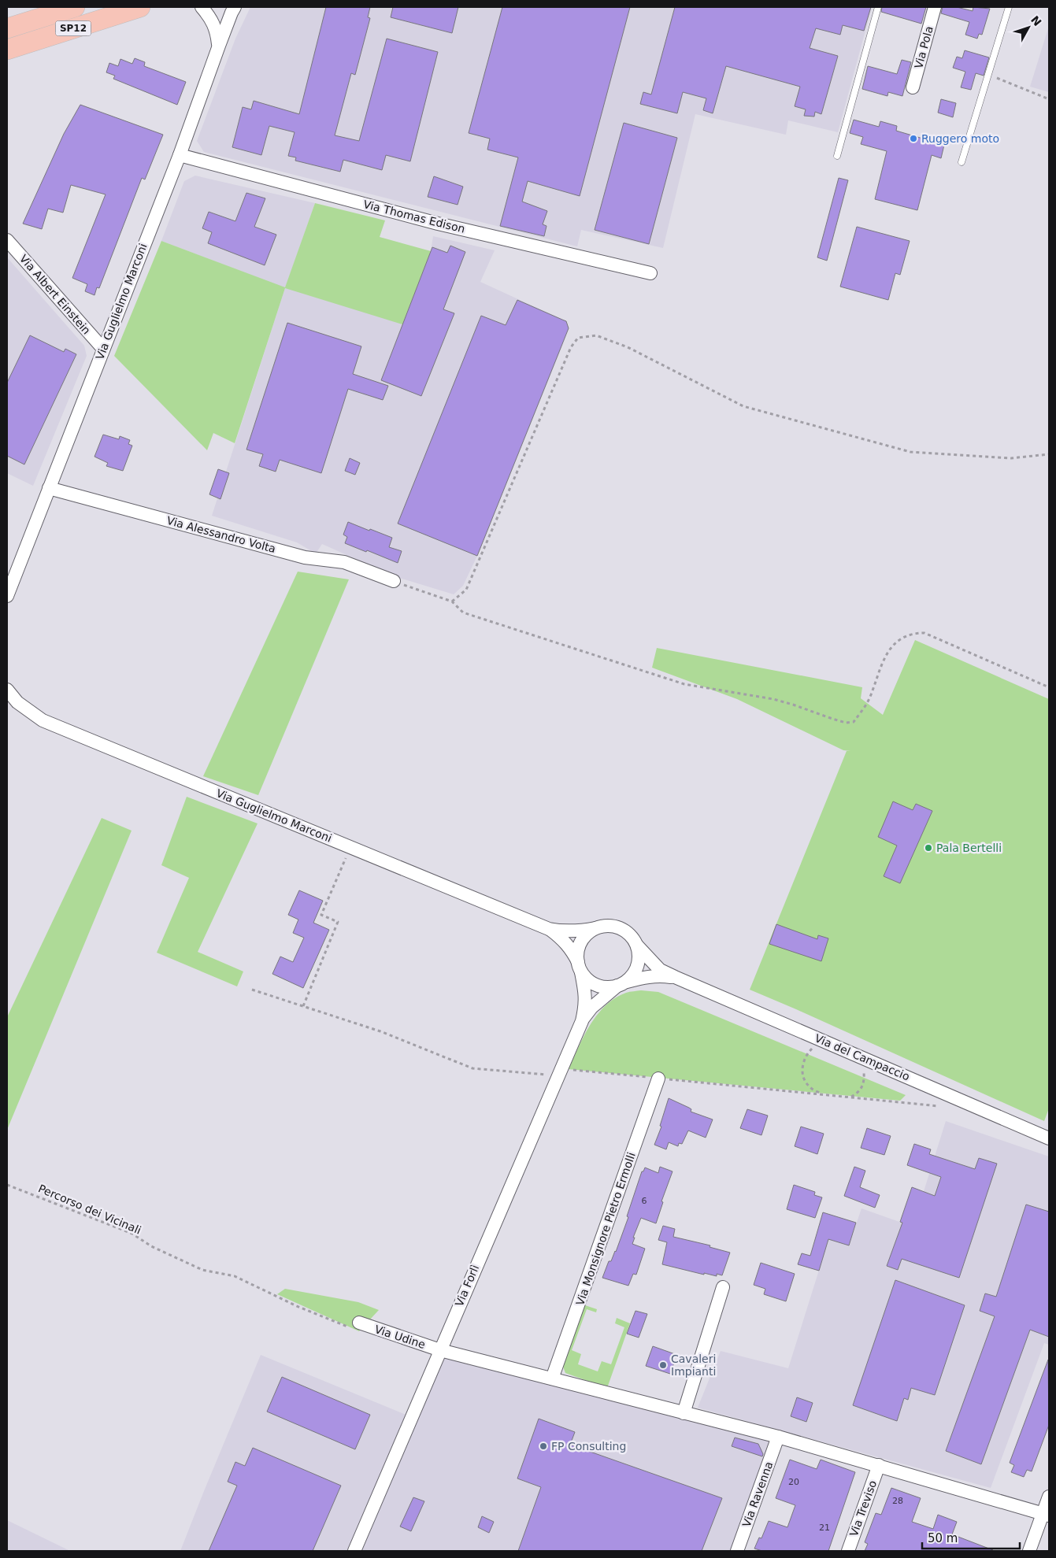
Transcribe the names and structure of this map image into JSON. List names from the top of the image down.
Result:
{
  "streets": {
    "main road": ["SP12"],
    "street": [
      "Via Pola",
      "Via Thomas Edison",
      "Via Albert Einstein",
      "Via Guglielmo Marconi",
      "Via Alessandro Volta",
      "Via del Campaccio",
      "Via Monsignore Pietro Ermolli",
      "Via Forlì",
      "Via Udine",
      "Via Ravenna",
      "Via Treviso"
    ],
    "path": ["Percorso dei Vicinali"]
  },
  "crossings": [
    ["Via Thomas Edison", "Via Guglielmo Marconi"],
    ["Via Albert Einstein", "Via Guglielmo Marconi"],
    ["Via Guglielmo Marconi", "Via Alessandro Volta"],
    ["Via Guglielmo Marconi", "Via del Campaccio"],
    ["Via Guglielmo Marconi", "Via Forlì"],
    ["Via del Campaccio", "Via Forlì"],
    ["Percorso dei Vicinali", "Via Udine"],
    ["Via Monsignore Pietro Ermolli", "Via Udine"],
    ["Via Forlì", "Via Udine"],
    ["Via Udine", "Via Ravenna"],
    ["Via Udine", "Via Treviso"]
  ],
  "places": [
    "Ruggero moto",
    "Pala Bertelli",
    "Cavaleri Impianti",
    "FP Consulting"
  ],
  "house_numbers": [
    "6",
    "20",
    "28",
    "21"
  ],
  "scale_bar": "50 m",
  "north": "top right"
}
